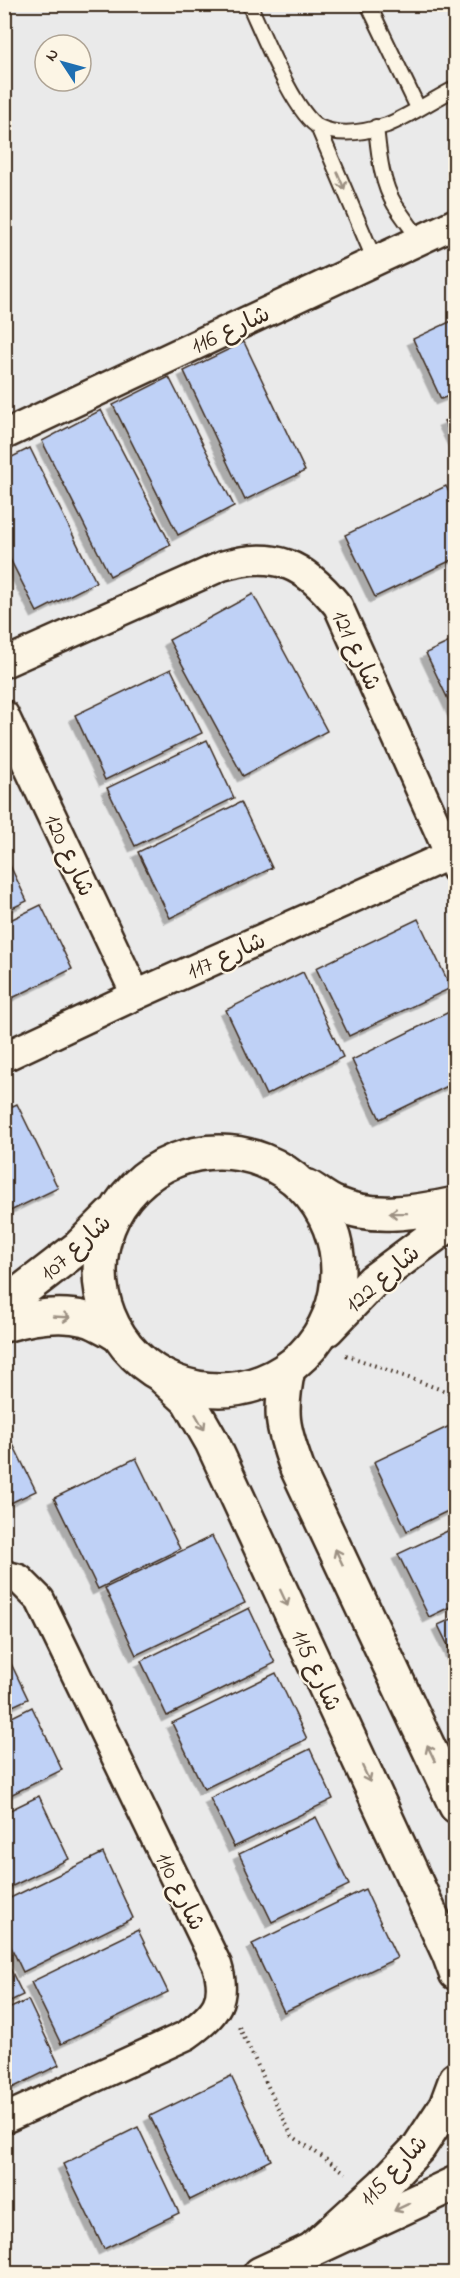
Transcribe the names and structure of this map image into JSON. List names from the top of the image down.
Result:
{
  "streets": {
    "street": [
      "شارع 116",
      "شارع 121",
      "شارع 120",
      "شارع 117",
      "شارع 107",
      "شارع 122",
      "شارع 115",
      "شارع 110"
    ]
  },
  "crossings": [
    ["شارع 121", "شارع 117"],
    ["شارع 120", "شارع 117"],
    ["شارع 107", "شارع 122"],
    ["شارع 122", "شارع 115"]
  ],
  "one_way": ["شارع 107"],
  "north": "top left"
}
